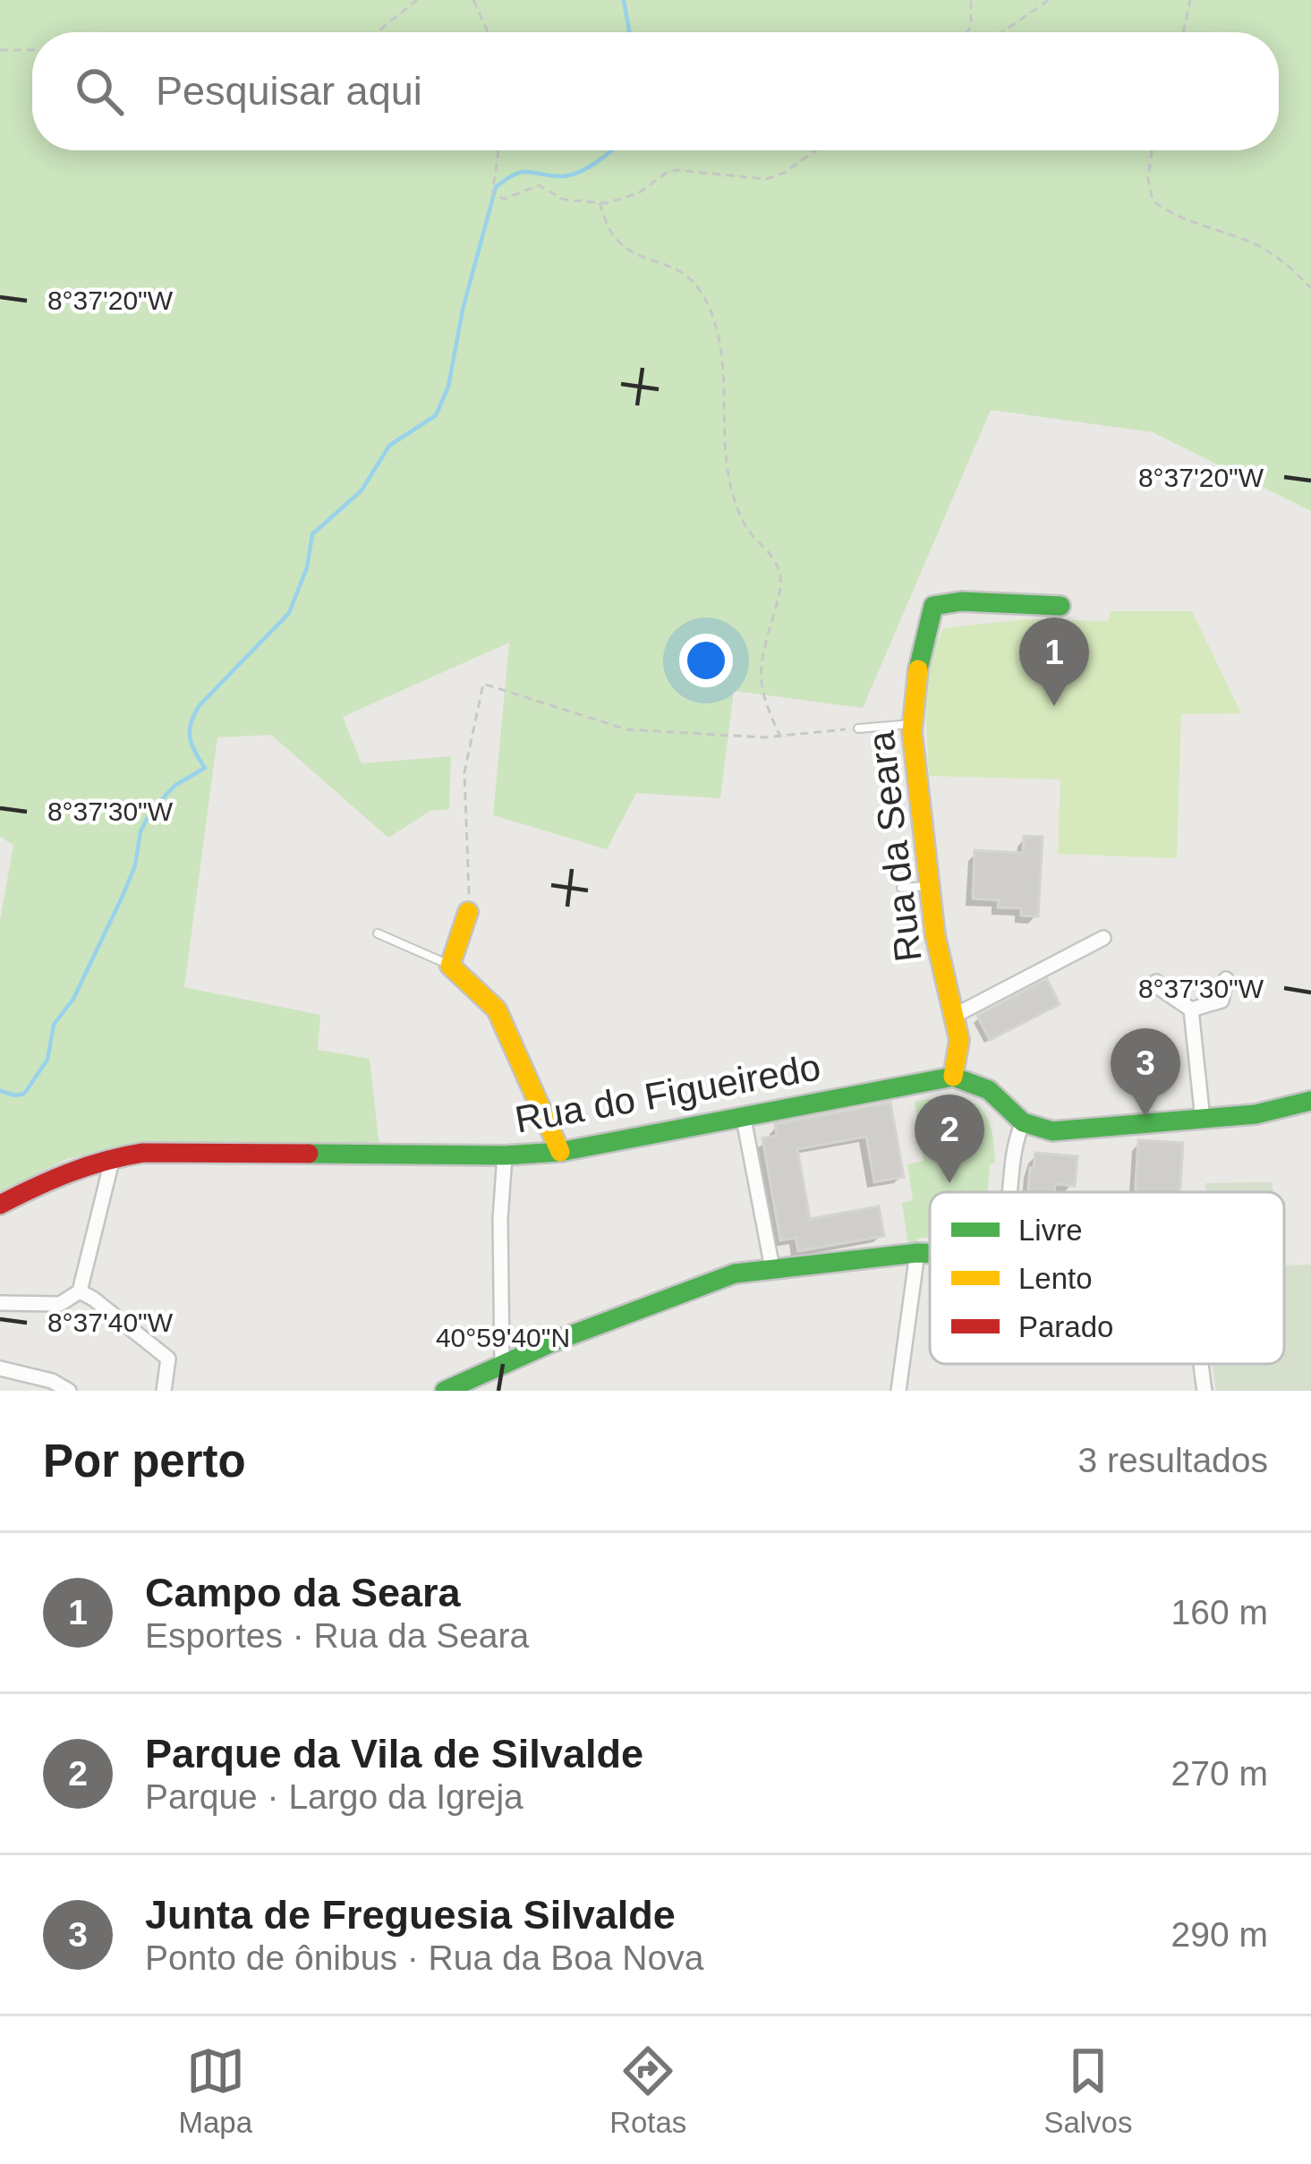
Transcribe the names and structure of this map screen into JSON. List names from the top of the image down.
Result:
{
  "streets": {
    "street": ["Rua da Seara", "Rua do Figueiredo"]
  },
  "crossings": [
    ["Rua da Seara", "Rua do Figueiredo"]
  ],
  "legend": ["Livre", "Lento", "Parado"],
  "page": {
    "search": "Pesquisar aqui",
    "pins": ["1", "3", "2"],
    "heading": ["Por perto", "3 resultados"],
    "list": [
      {
        "mark": "1",
        "name": "Campo da Seara",
        "note": "Esportes · Rua da Seara",
        "value": "160 m"
      },
      {
        "mark": "2",
        "name": "Parque da Vila de Silvalde",
        "note": "Parque · Largo da Igreja",
        "value": "270 m"
      },
      {
        "mark": "3",
        "name": "Junta de Freguesia Silvalde",
        "note": "Ponto de ônibus · Rua da Boa Nova",
        "value": "290 m"
      }
    ],
    "nav": ["Mapa", "Rotas", "Salvos"]
  },
  "coordinates": [
    "8°37'20\"W",
    "8°37'30\"W",
    "8°37'40\"W",
    "40°59'40\"N"
  ]
}
